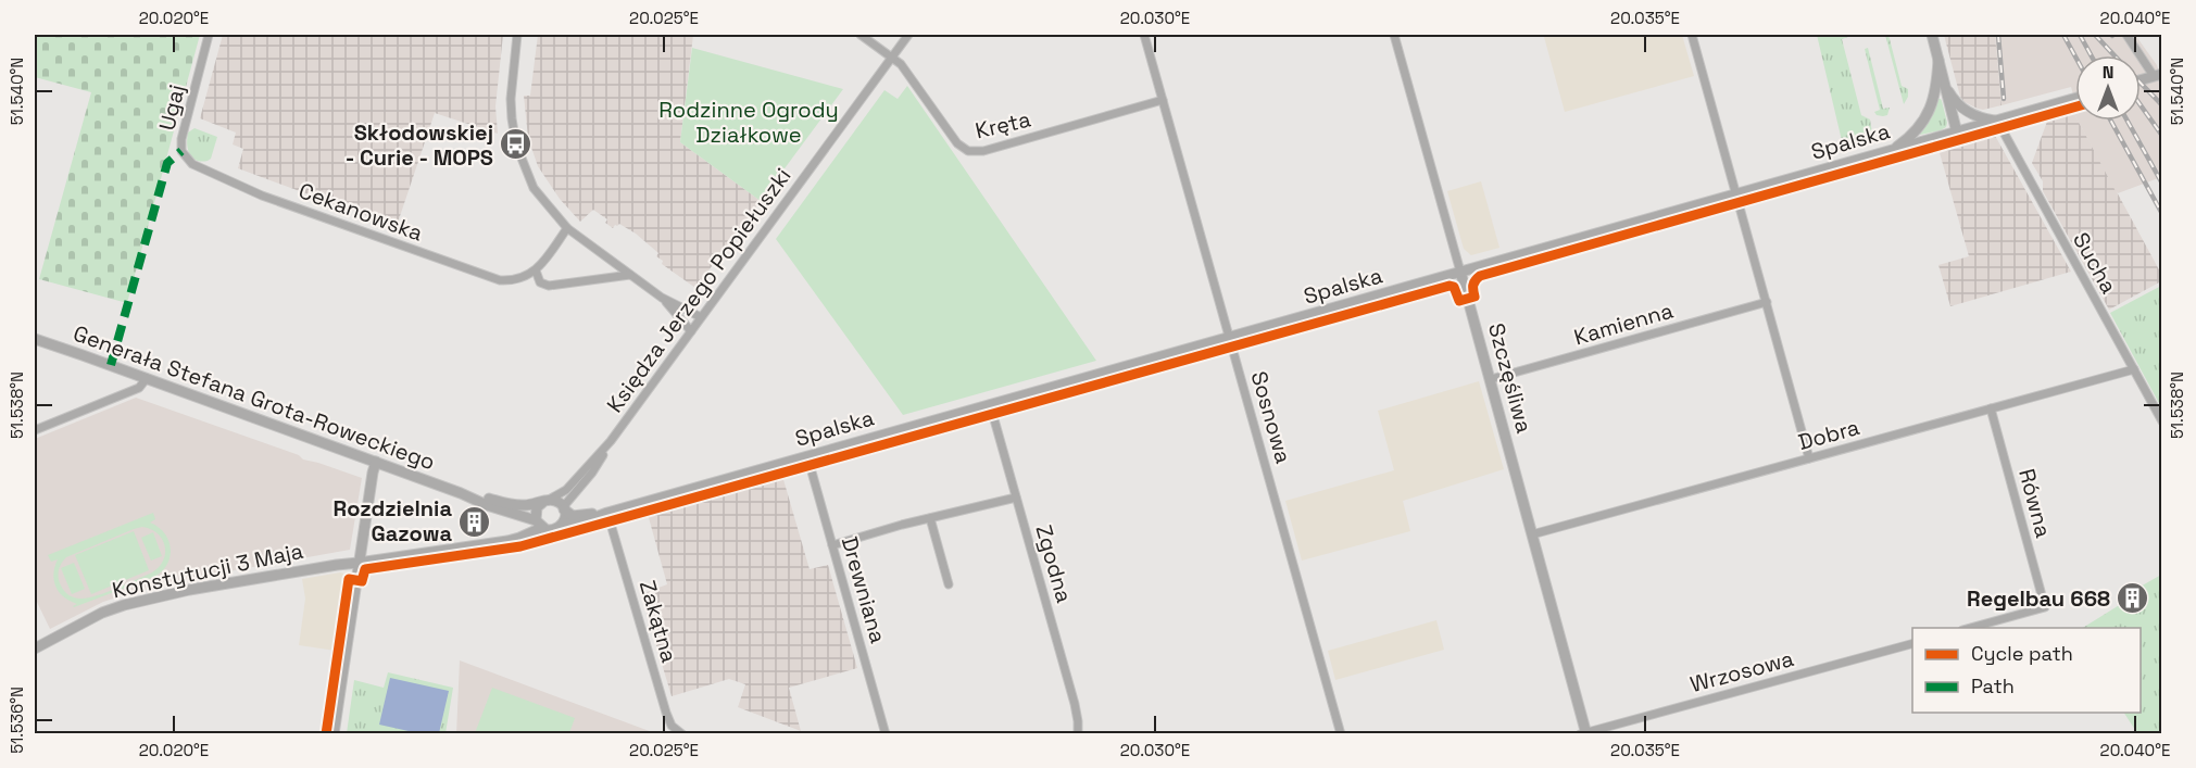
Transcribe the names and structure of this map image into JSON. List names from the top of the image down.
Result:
{
  "streets": {
    "street": [
      "Ugaj",
      "Kręta",
      "Spalska",
      "Cekanowska",
      "Sucha",
      "Księdza Jerzego Popiełuszki",
      "Kamienna",
      "Szczęśliwa",
      "Generała Stefana Grota-Roweckiego",
      "Sosnowa",
      "Dobra",
      "Równa",
      "Zgodna",
      "Konstytucji 3 Maja",
      "Drewniana",
      "Zakątna",
      "Wrzosowa"
    ]
  },
  "crossings": [
    ["Ugaj", "Cekanowska"],
    ["Kręta", "Księdza Jerzego Popiełuszki"],
    ["Kręta", "Sosnowa"],
    ["Spalska", "Sucha"],
    ["Spalska", "Księdza Jerzego Popiełuszki"],
    ["Spalska", "Szczęśliwa"],
    ["Spalska", "Generała Stefana Grota-Roweckiego"],
    ["Spalska", "Sosnowa"],
    ["Spalska", "Zgodna"],
    ["Spalska", "Drewniana"],
    ["Spalska", "Zakątna"],
    ["Sucha", "Dobra"],
    ["Księdza Jerzego Popiełuszki", "Generała Stefana Grota-Roweckiego"],
    ["Kamienna", "Szczęśliwa"],
    ["Szczęśliwa", "Dobra"],
    ["Szczęśliwa", "Wrzosowa"],
    ["Dobra", "Równa"]
  ],
  "parks": ["Rodzinne Ogrody Działkowe"],
  "places": {
    "bus stop": ["Skłodowskiej - Curie - MOPS"],
    "building": ["Rozdzielnia Gazowa", "Regelbau 668"]
  },
  "legend": ["Cycle path", "Path"],
  "north": "top",
  "coordinates": [
    "20.020°E",
    "20.025°E",
    "20.030°E",
    "20.035°E",
    "20.040°E",
    "51.540°N",
    "51.538°N",
    "51.536°N"
  ]
}
